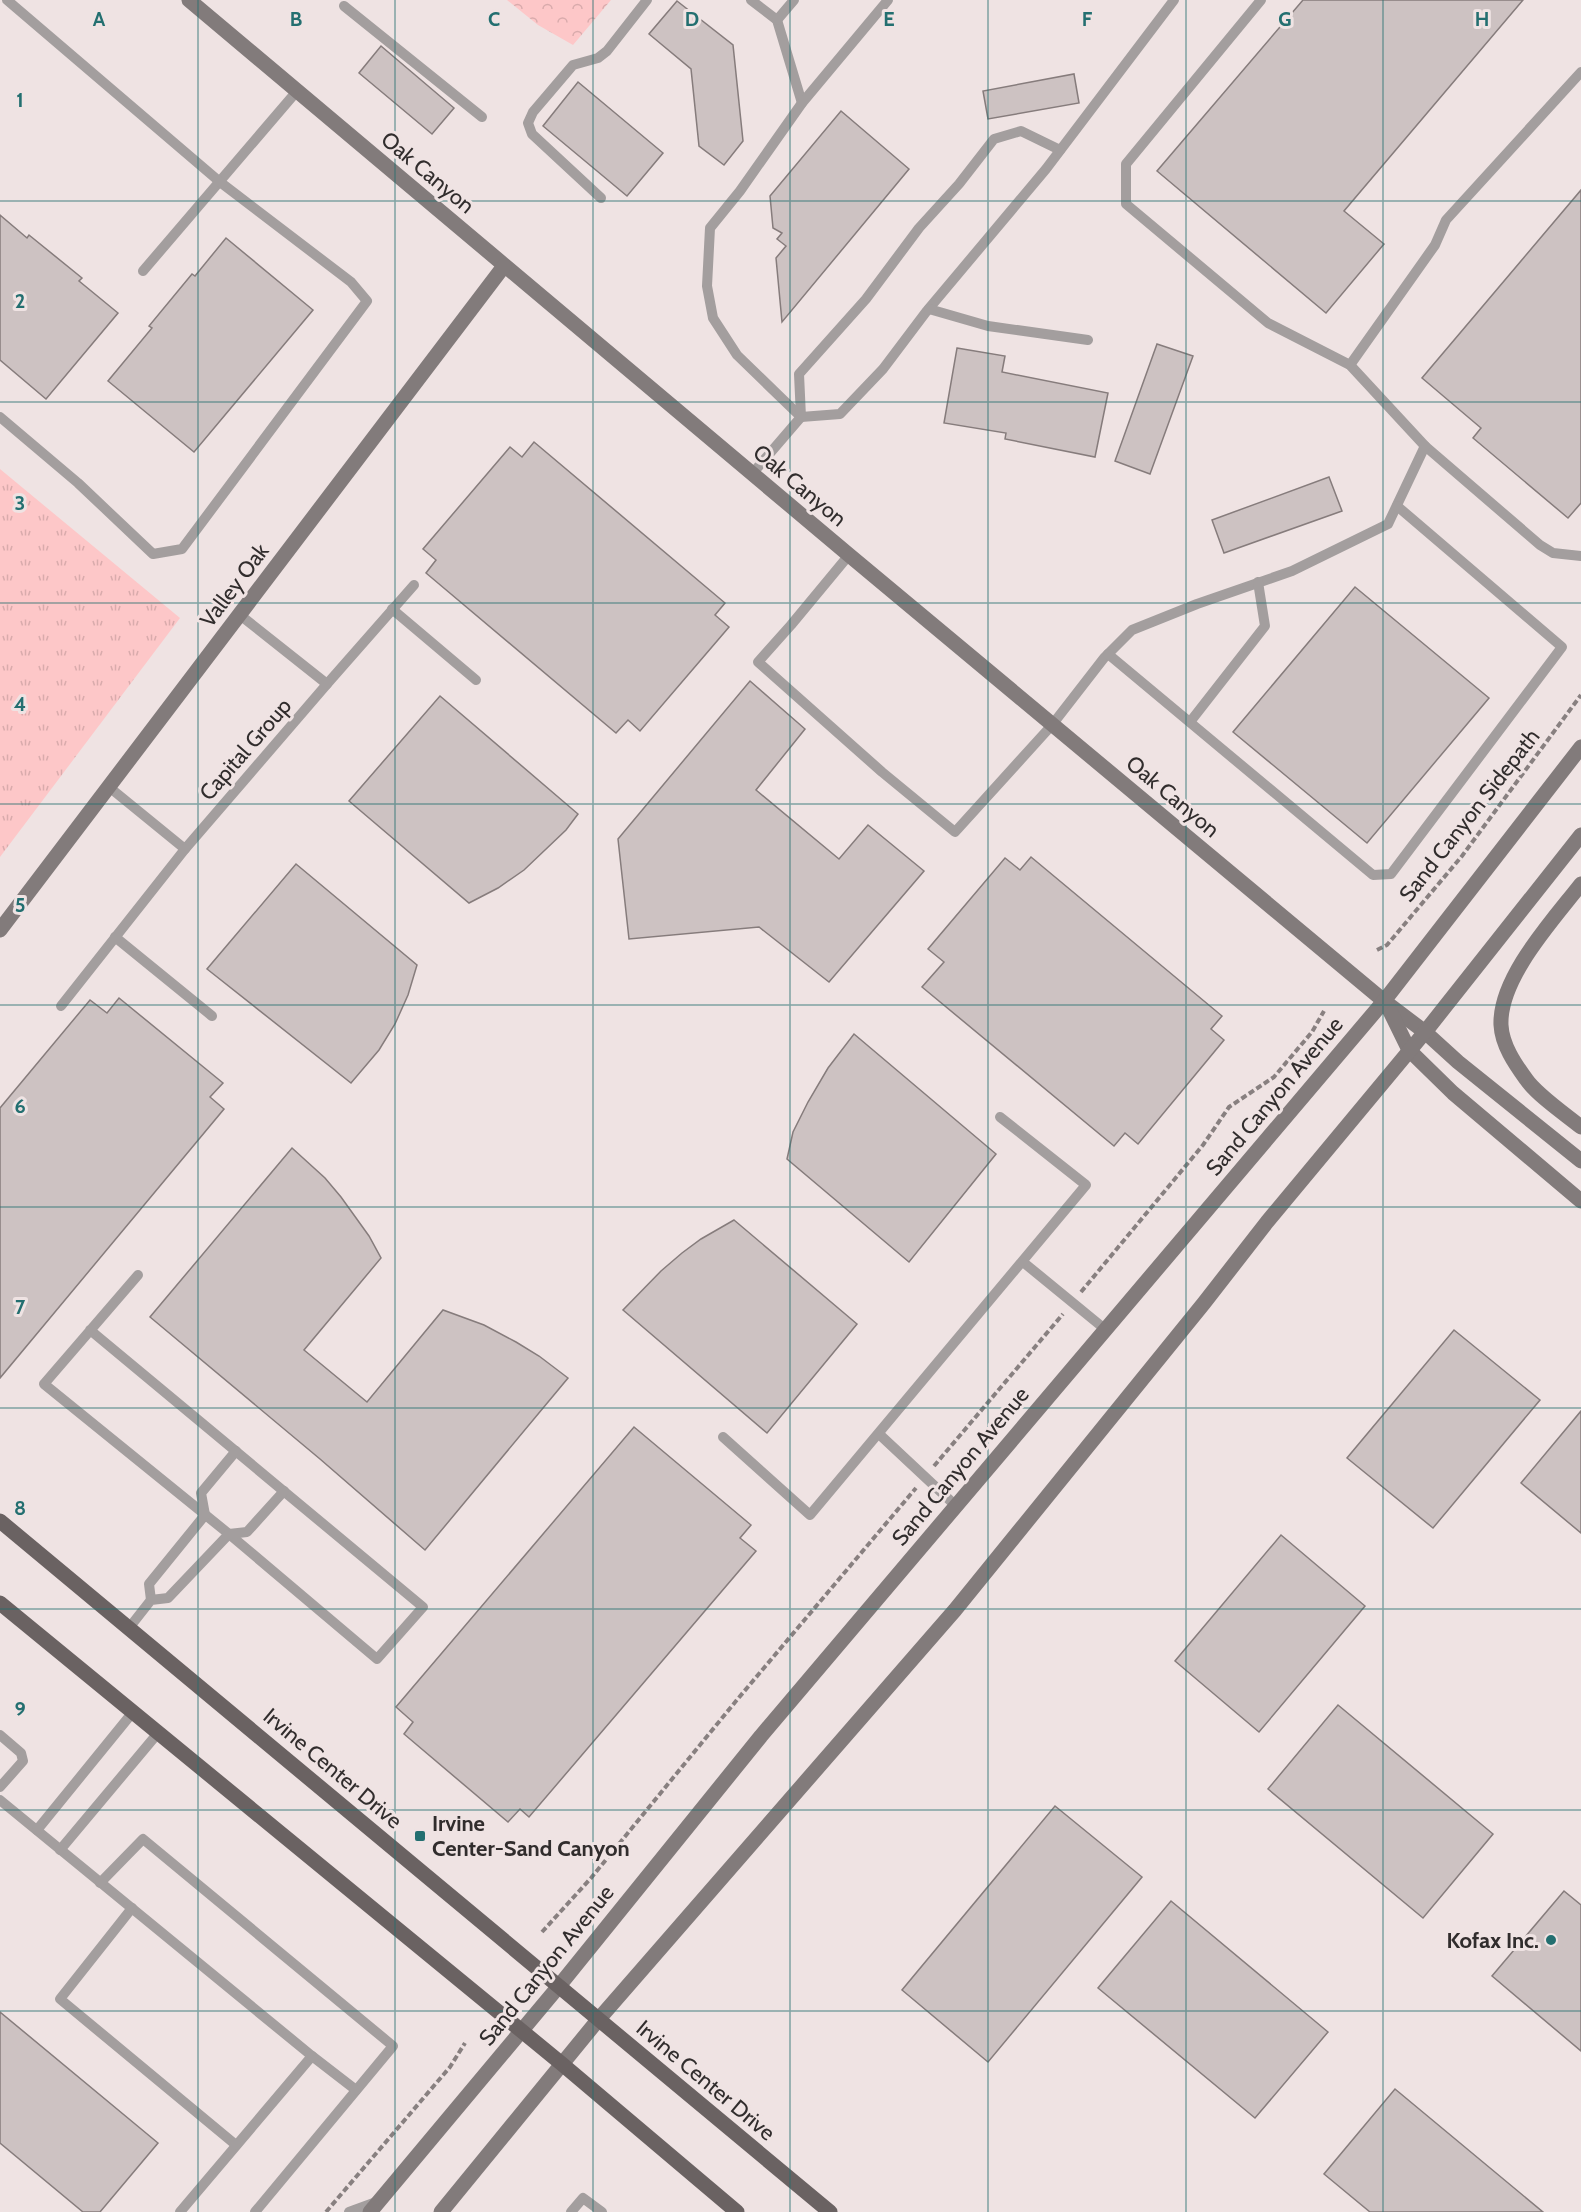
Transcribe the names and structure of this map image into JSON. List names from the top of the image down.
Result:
{
  "streets": {
    "main road": [
      "Oak Canyon",
      "Valley Oak",
      "Sand Canyon Avenue",
      "Irvine Center Drive"
    ],
    "lane": ["Capital Group"],
    "path": ["Sand Canyon Sidepath"]
  },
  "crossings": [
    ["Oak Canyon", "Valley Oak"],
    ["Oak Canyon", "Sand Canyon Avenue"],
    ["Sand Canyon Avenue", "Irvine Center Drive"]
  ],
  "places": {
    "transit": ["Irvine Center-Sand Canyon"],
    "other": ["Kofax Inc."]
  },
  "grid": {
    "columns": [
      "A",
      "B",
      "C",
      "D",
      "E",
      "F",
      "G",
      "H"
    ],
    "rows": [
      "1",
      "2",
      "3",
      "4",
      "5",
      "6",
      "7",
      "8",
      "9"
    ]
  }
}
